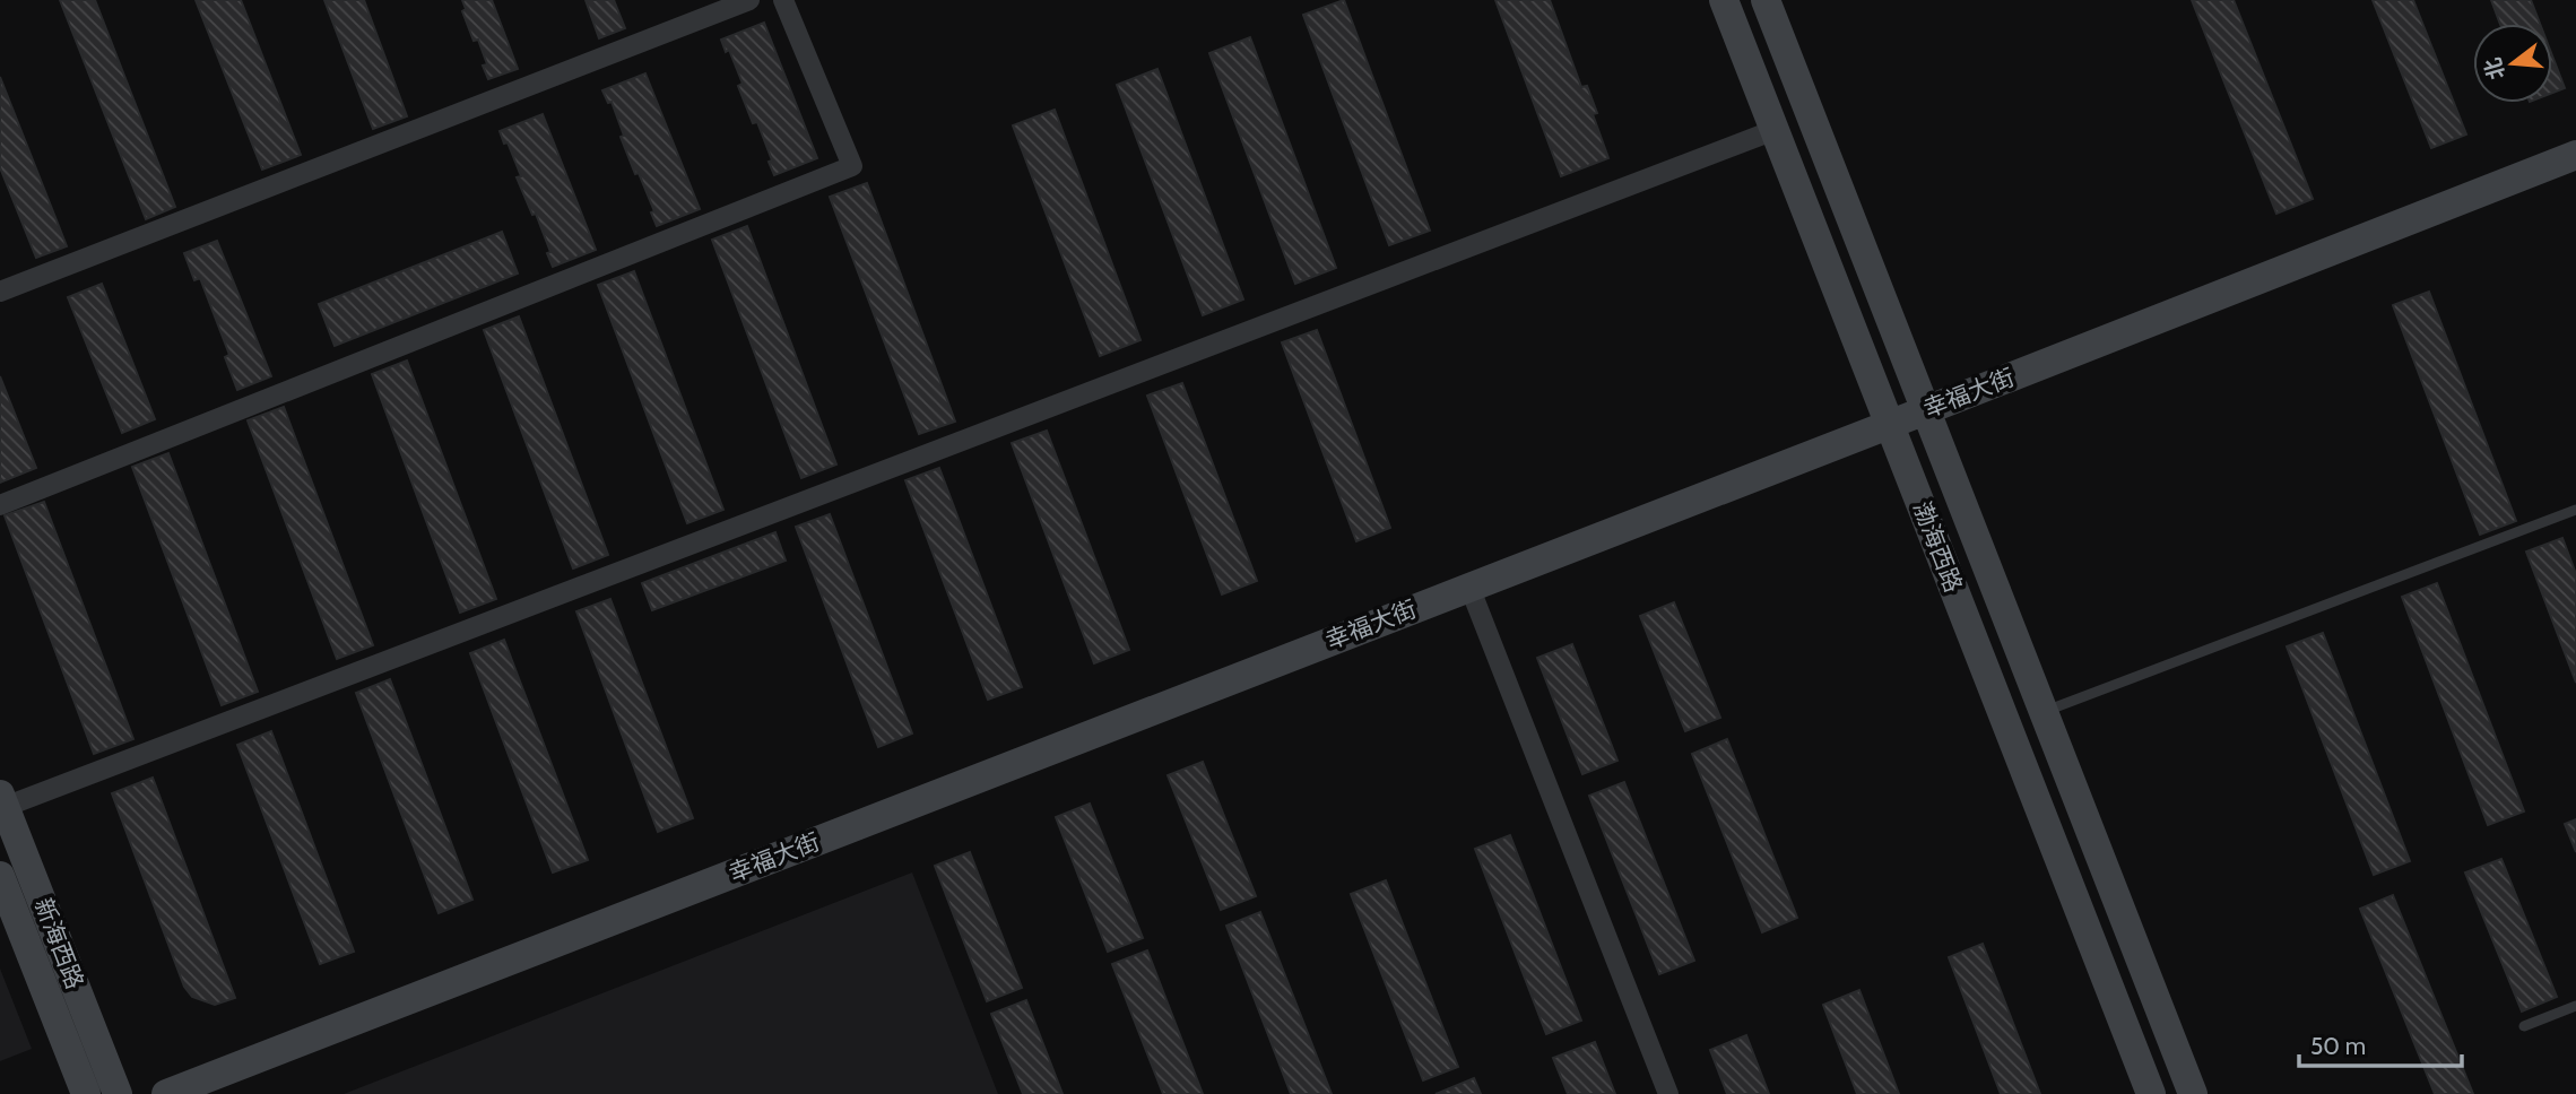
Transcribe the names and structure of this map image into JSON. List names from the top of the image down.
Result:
{
  "streets": {
    "main road": ["幸福大街", "渤海西路", "新海西路"]
  },
  "crossings": [
    ["幸福大街", "渤海西路"]
  ],
  "scale_bar": "50 m",
  "north": "left"
}
